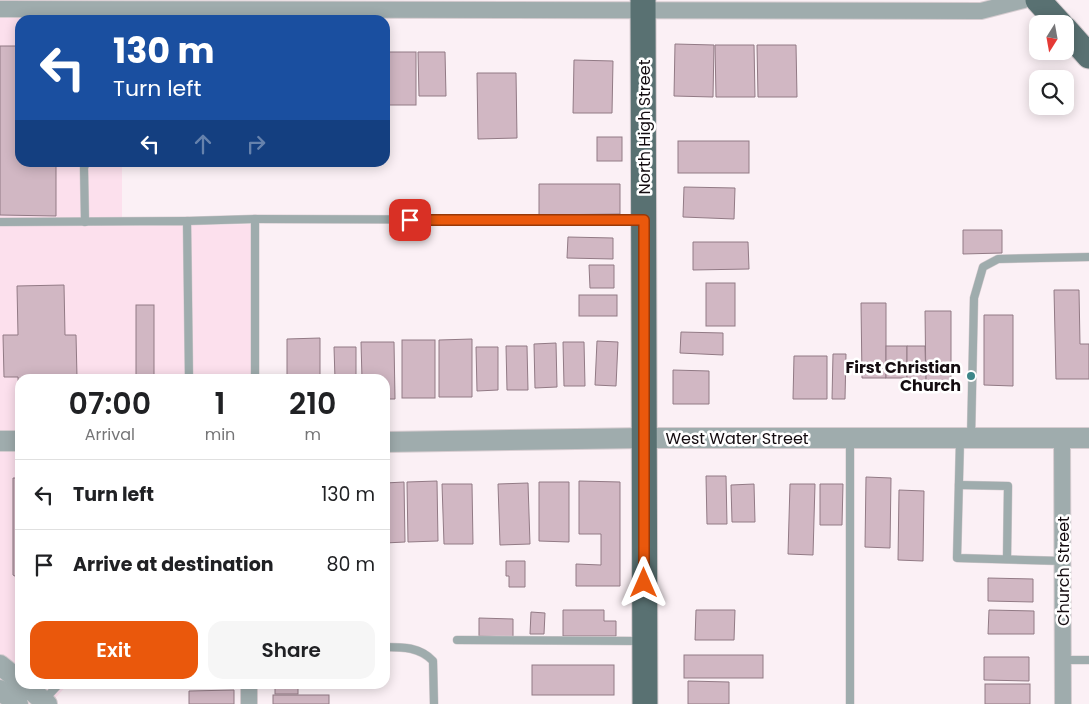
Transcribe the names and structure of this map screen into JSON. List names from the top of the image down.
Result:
{
  "streets": {
    "main road": ["North High Street"],
    "street": ["West Water Street", "Church Street"]
  },
  "crossings": [
    ["North High Street", "West Water Street"],
    ["West Water Street", "Church Street"]
  ],
  "places": ["First Christian Church"],
  "north": "bottom",
  "page": {
    "turn": ["130 m", "Turn left"],
    "eta": [
      "07:00",
      "Arrival",
      "1",
      "min",
      "210",
      "m"
    ],
    "list": [
      {
        "name": "Turn left",
        "value": "130 m"
      },
      {
        "name": "Arrive at destination",
        "value": "80 m"
      }
    ],
    "buttons": ["Exit", "Share"]
  }
}
